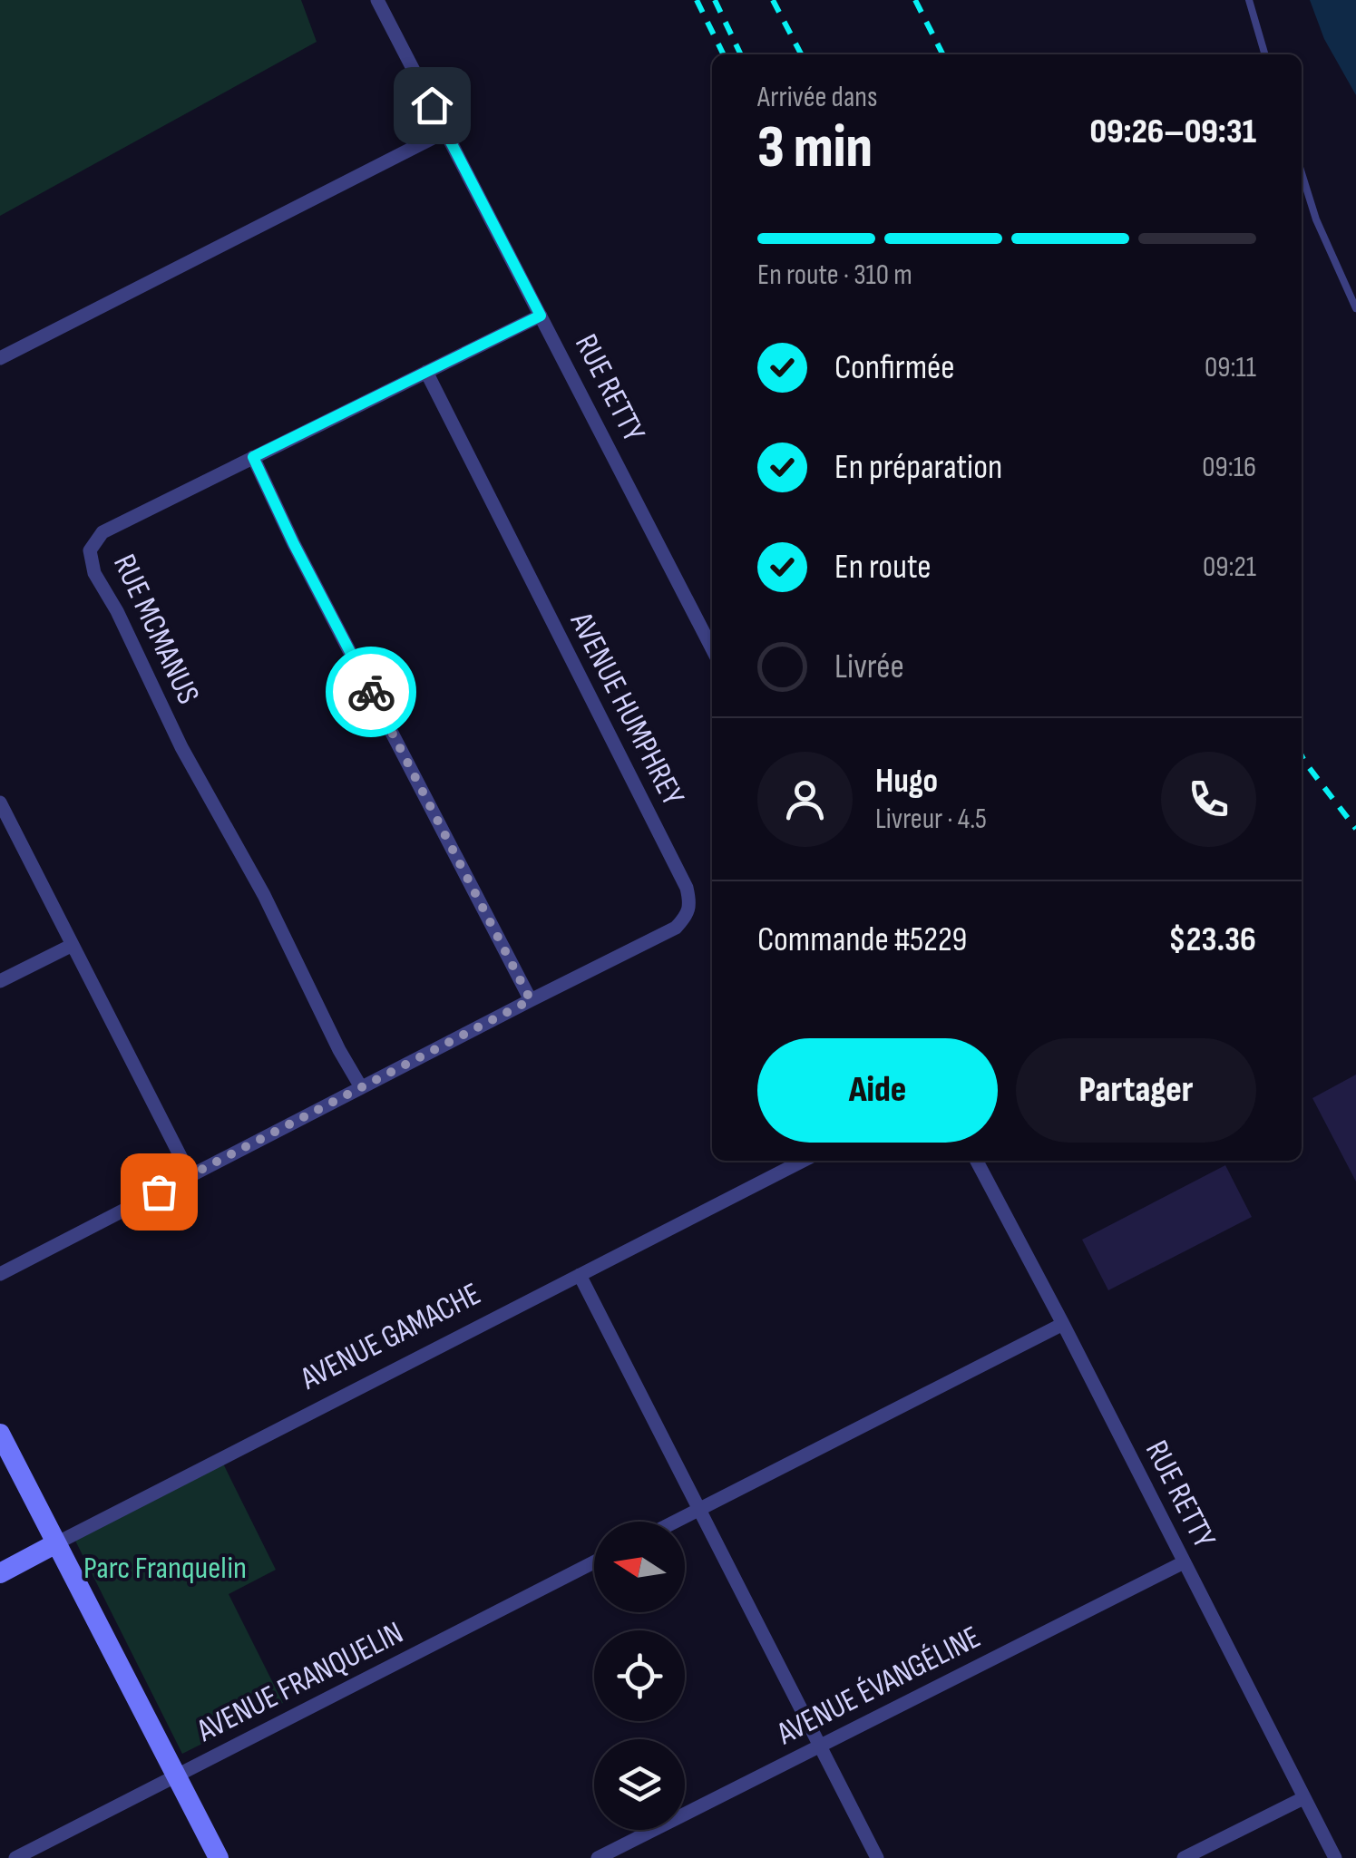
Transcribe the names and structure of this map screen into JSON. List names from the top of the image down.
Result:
{
  "streets": {
    "street": [
      "RUE RETTY",
      "RUE MCMANUS",
      "AVENUE HUMPHREY",
      "AVENUE GAMACHE",
      "AVENUE FRANQUELIN",
      "AVENUE ÉVANGÉLINE"
    ]
  },
  "crossings": [
    ["RUE RETTY", "RUE MCMANUS"],
    ["RUE RETTY", "AVENUE ÉVANGÉLINE"],
    ["RUE MCMANUS", "AVENUE HUMPHREY"]
  ],
  "parks": ["Parc Franquelin"],
  "north": "left",
  "page": {
    "heading": ["3 min", "Arrivée dans", "09:26–09:31"],
    "panel": [
      "Hugo",
      "Livreur · 4.5",
      "Commande #5229",
      "$23.36"
    ],
    "bar": "En route · 310 m",
    "list": [
      ["Confirmée", "09:11"],
      ["En préparation", "09:16"],
      ["En route", "09:21"],
      "Livrée"
    ],
    "buttons": ["Aide", "Partager"]
  }
}
